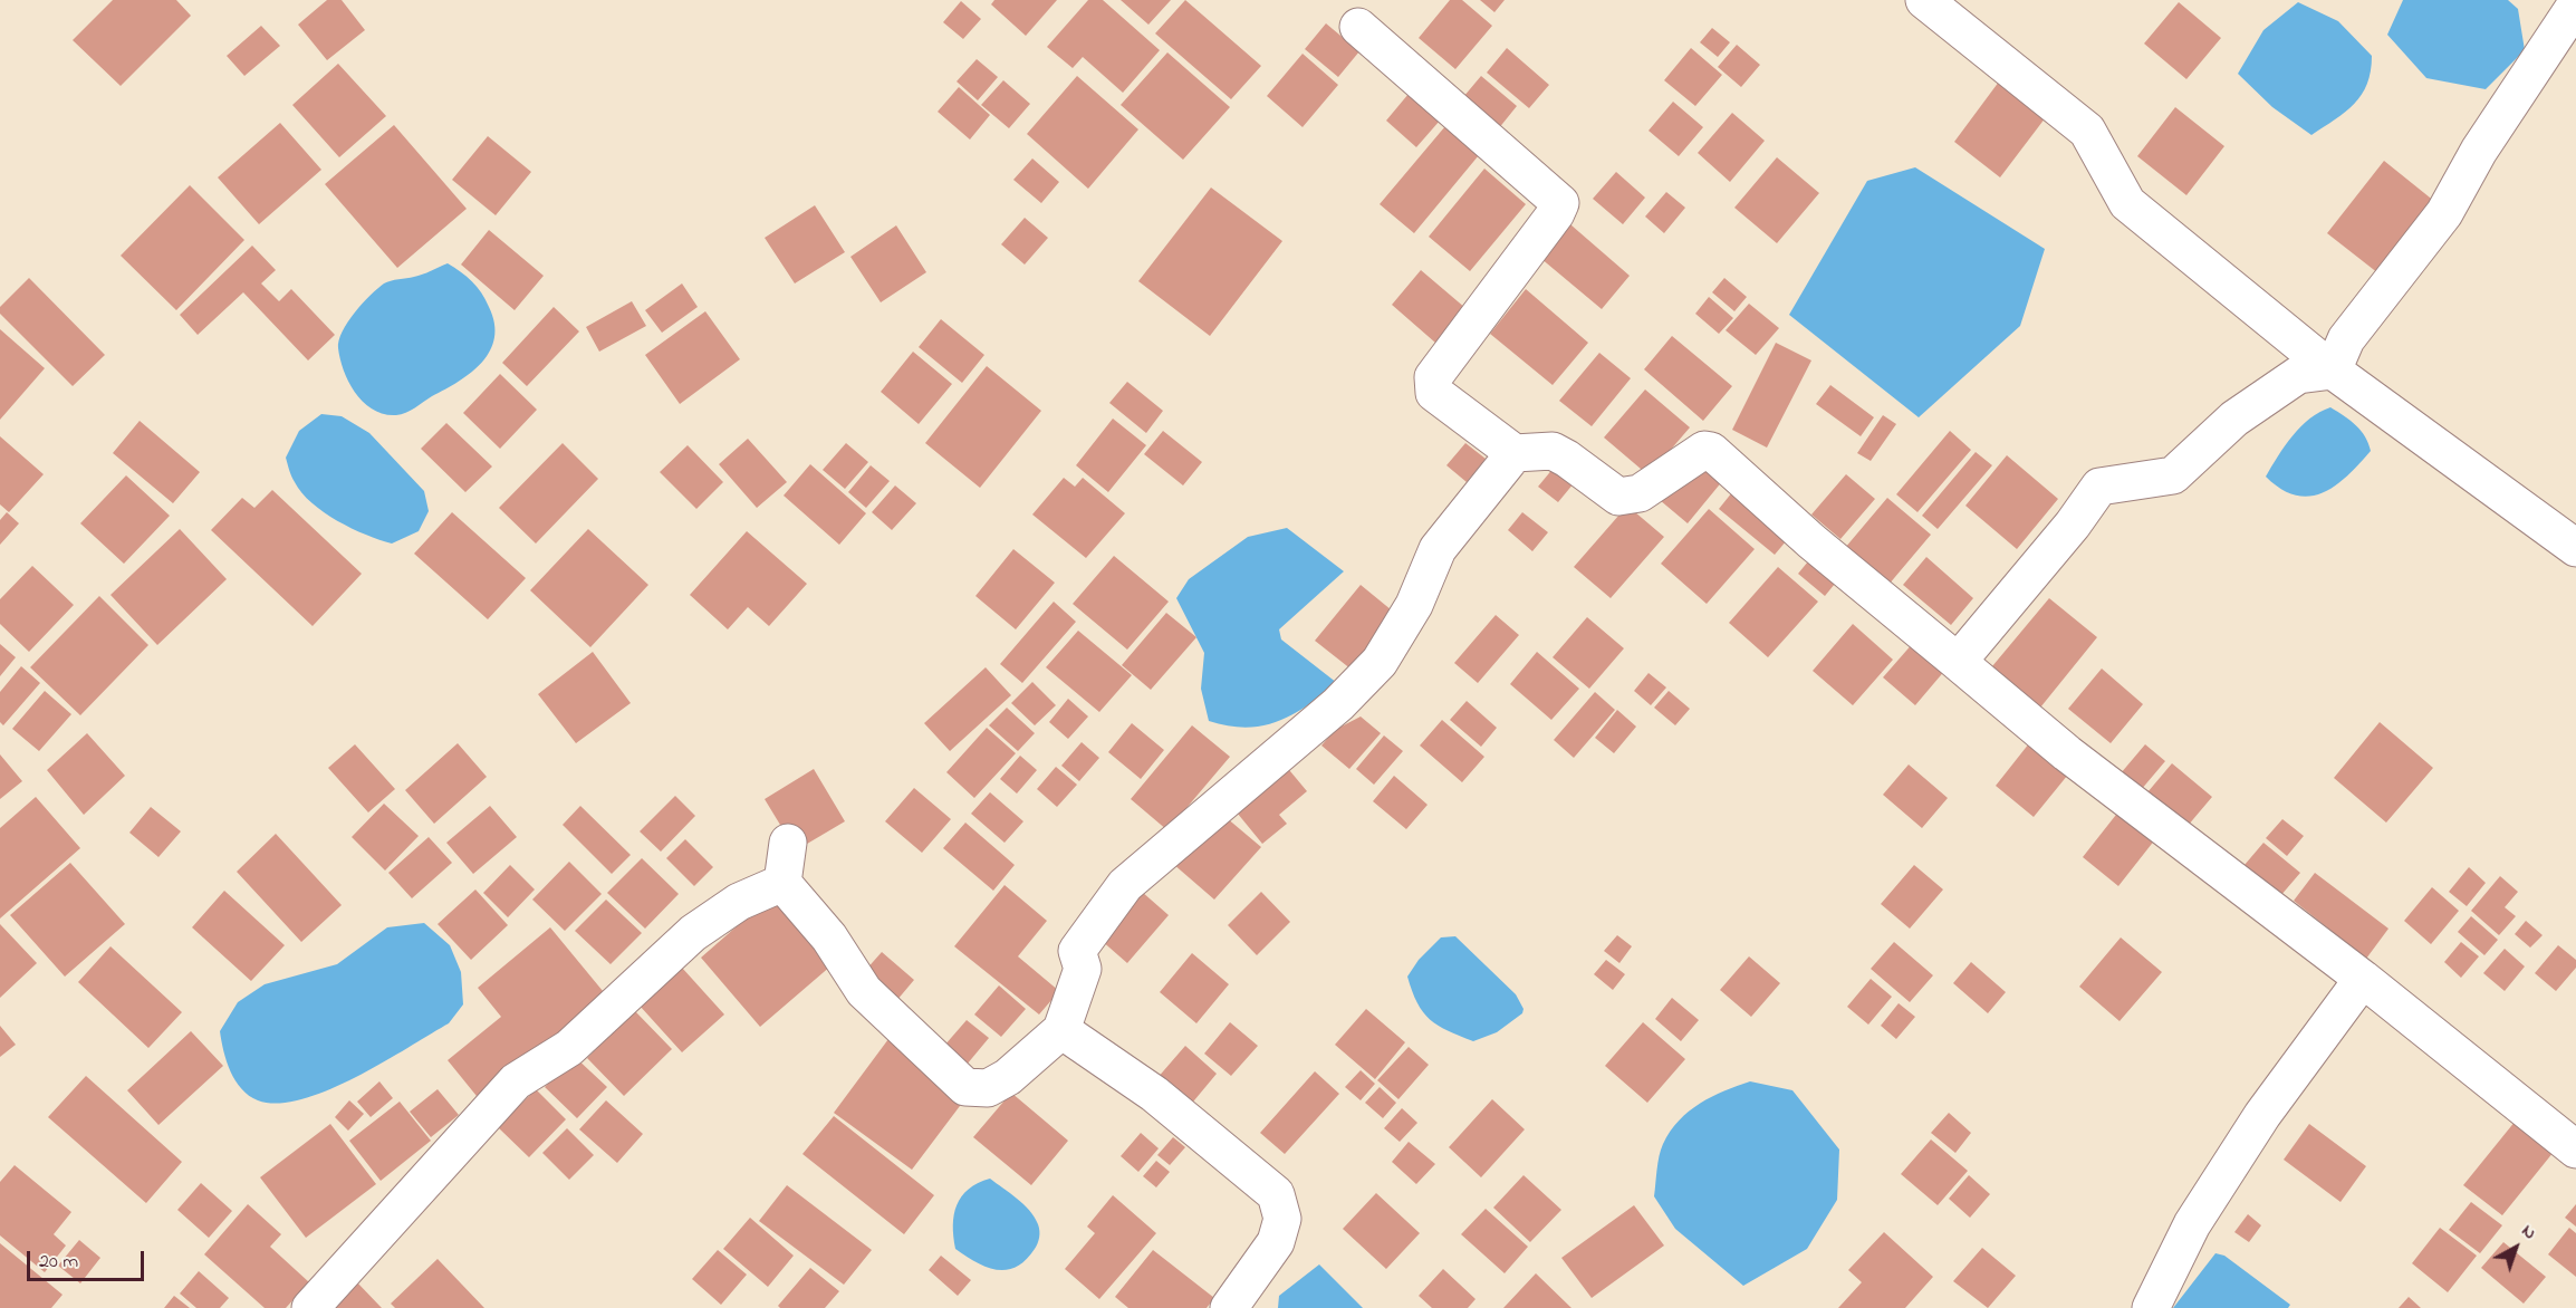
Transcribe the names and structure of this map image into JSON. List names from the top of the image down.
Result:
{
  "scale_bar": "20 m",
  "north": "top right"
}
